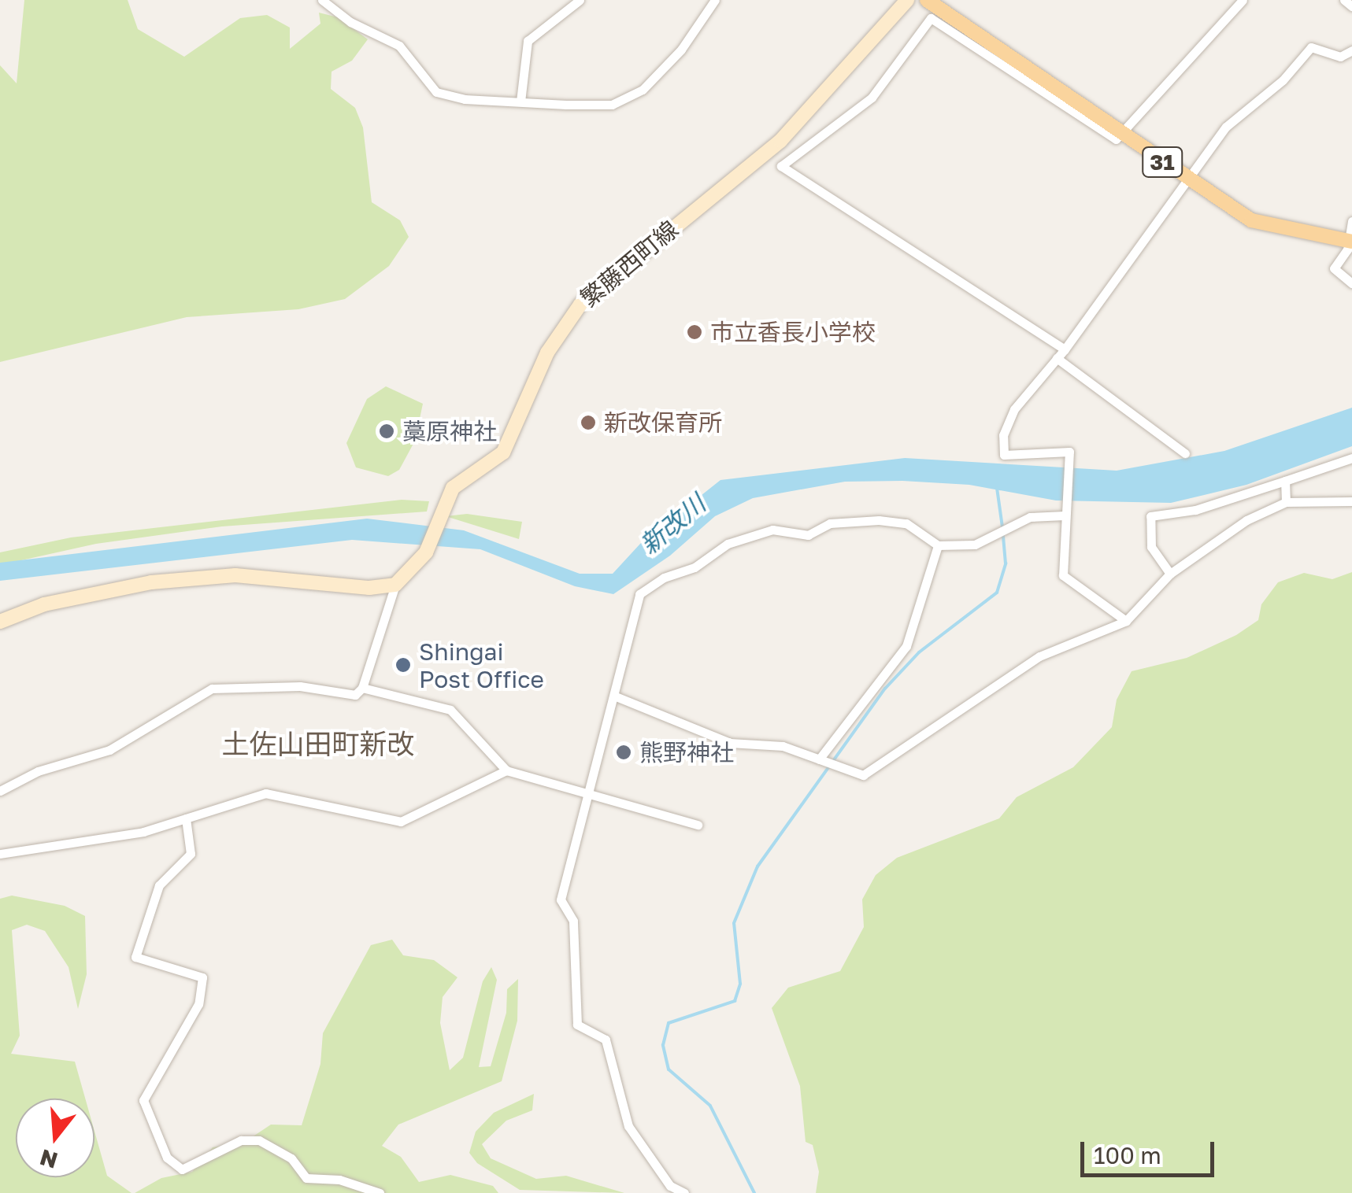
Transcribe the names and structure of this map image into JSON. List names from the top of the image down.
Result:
{
  "streets": {
    "main road": ["31", "繁藤西町線"]
  },
  "districts": ["土佐山田町新改"],
  "water": ["新改川"],
  "places": [
    "市立香長小学校",
    "新改保育所",
    "藁原神社",
    "Shingai Post Office",
    "熊野神社"
  ],
  "scale_bar": "100 m",
  "north": "bottom"
}
